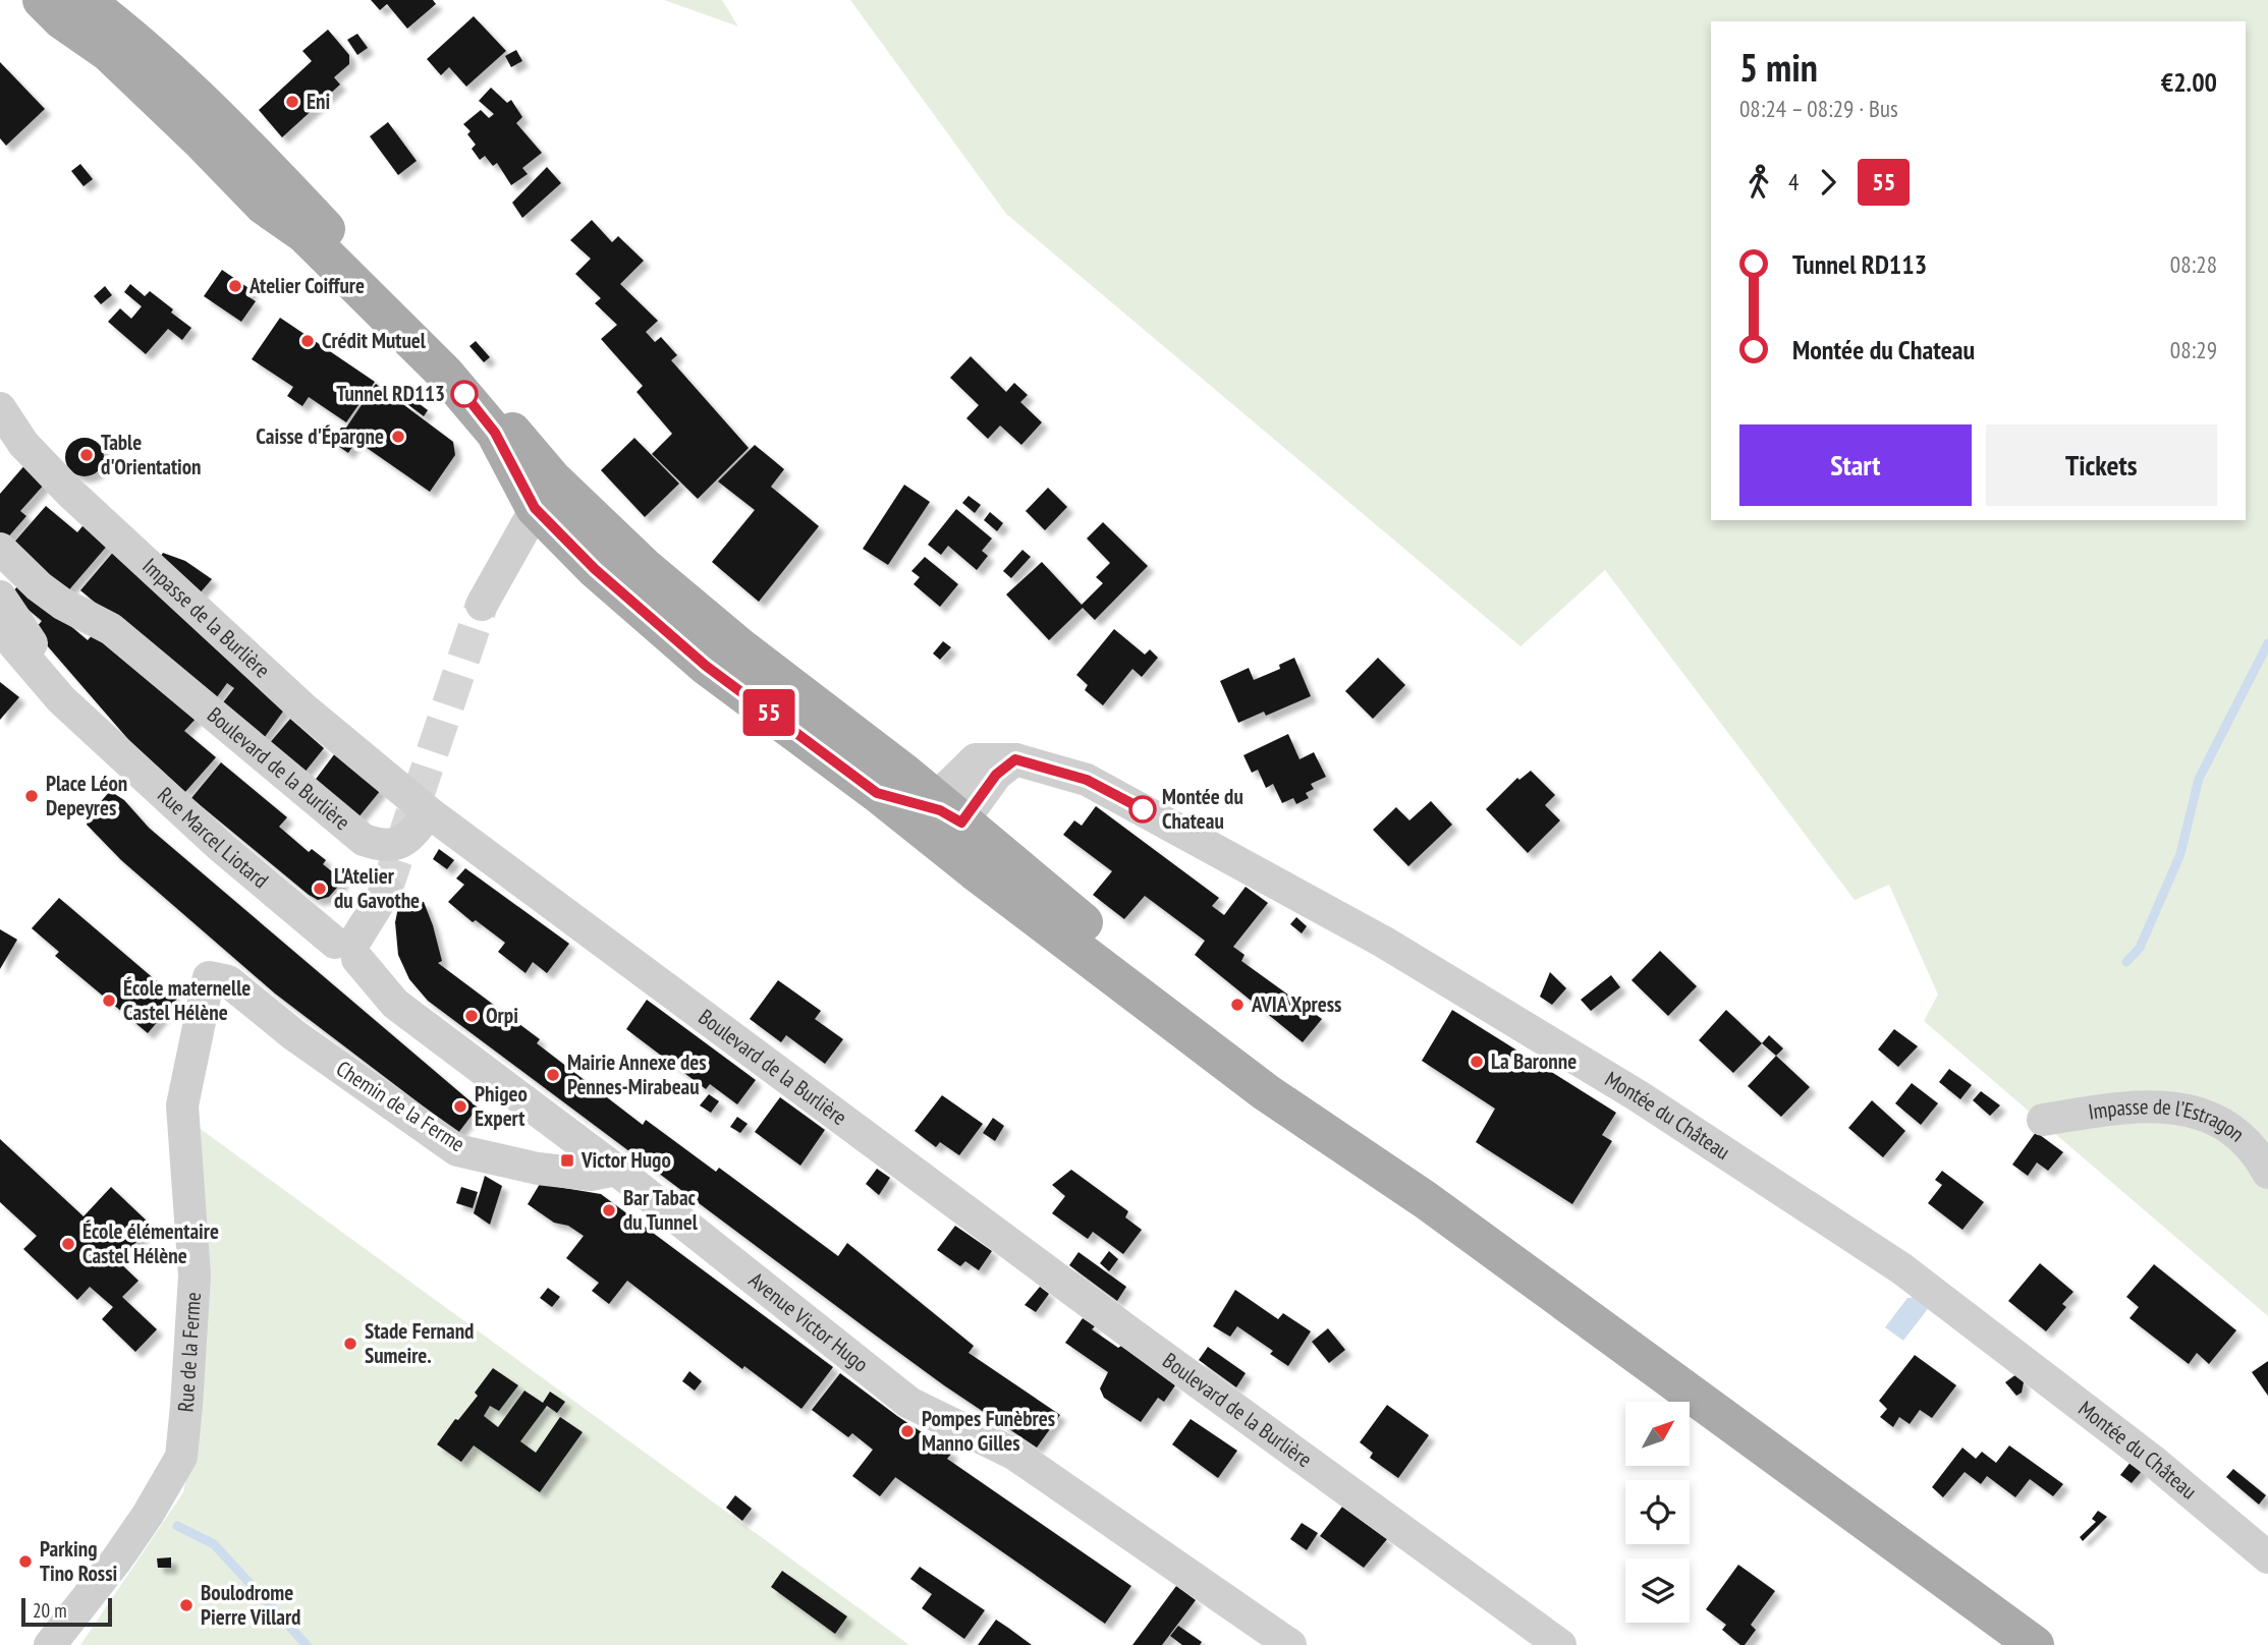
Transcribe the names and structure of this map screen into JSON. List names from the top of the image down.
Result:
{
  "streets": {
    "street": [
      "Impasse de la Burlière",
      "Boulevard de la Burlière",
      "Rue Marcel Liotard",
      "Chemin de la Ferme",
      "Montée du Château",
      "Impasse de l’Estragon",
      "Avenue Victor Hugo",
      "Rue de la Ferme"
    ]
  },
  "crossings": [
    ["Impasse de la Burlière", "Boulevard de la Burlière"],
    ["Rue Marcel Liotard", "Avenue Victor Hugo"],
    ["Chemin de la Ferme", "Avenue Victor Hugo"],
    ["Chemin de la Ferme", "Rue de la Ferme"]
  ],
  "places": {
    "other": [
      "Eni",
      "Atelier Coiffure",
      "Crédit Mutuel",
      "Tunnel RD113",
      "Caisse d'Épargne",
      "Table d'Orientation",
      "Place Léon Depeyres",
      "Montée du Chateau",
      "L'Atelier du Gavothe",
      "École maternelle Castel Hélène",
      "AVIA Xpress",
      "Orpi",
      "La Baronne",
      "Mairie Annexe des Pennes-Mirabeau",
      "Phigeo Expert",
      "Bar Tabac du Tunnel",
      "École élémentaire Castel Hélène",
      "Stade Fernand Sumeire.",
      "Pompes Funèbres Manno Gilles",
      "Parking Tino Rossi",
      "Boulodrome Pierre Villard"
    ],
    "transit": ["Victor Hugo"]
  },
  "lines": ["bus line 55"],
  "scale_bar": "20 m",
  "north": "top right",
  "page": {
    "on_map": "55",
    "heading": ["5 min", "08:24 – 08:29 · Bus", "€2.00"],
    "legs": ["4", "55"],
    "list": [
      {
        "name": "Tunnel RD113",
        "value": "08:28"
      },
      {
        "name": "Montée du Chateau",
        "value": "08:29"
      }
    ],
    "buttons": ["Start", "Tickets"],
    "scale": "20 m"
  }
}
